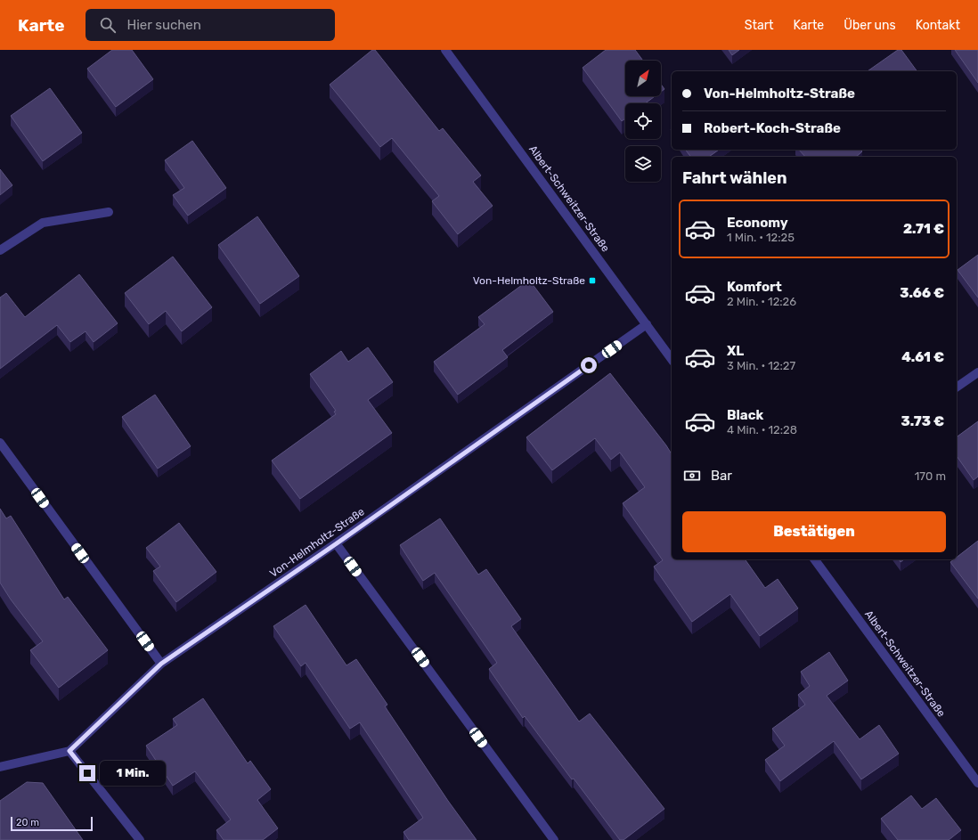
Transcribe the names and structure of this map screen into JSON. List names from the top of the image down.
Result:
{
  "streets": {
    "street": ["Albert-Schweitzer-Straße", "Von-Helmholtz-Straße"]
  },
  "crossings": [
    ["Albert-Schweitzer-Straße", "Von-Helmholtz-Straße"]
  ],
  "places": {
    "transit": ["Von-Helmholtz-Straße"]
  },
  "scale_bar": "20 m",
  "north": "top right",
  "page": {
    "header": "Karte",
    "search": "Hier suchen",
    "nav": [
      "Start",
      "Karte",
      "Über uns",
      "Kontakt"
    ],
    "banner": ["Von-Helmholtz-Straße", "Robert-Koch-Straße"],
    "heading": "Fahrt wählen",
    "list": [
      {
        "name": "Economy",
        "note": "1 Min. · 12:25",
        "value": "2.71 €"
      },
      {
        "name": "Komfort",
        "note": "2 Min. · 12:26",
        "value": "3.66 €"
      },
      {
        "name": "XL",
        "note": "3 Min. · 12:27",
        "value": "4.61 €"
      },
      {
        "name": "Black",
        "note": "4 Min. · 12:28",
        "value": "3.73 €"
      }
    ],
    "pay": ["Bar", "170 m"],
    "buttons": "Bestätigen",
    "bubble": "1 Min.",
    "scale": "20 m"
  }
}
